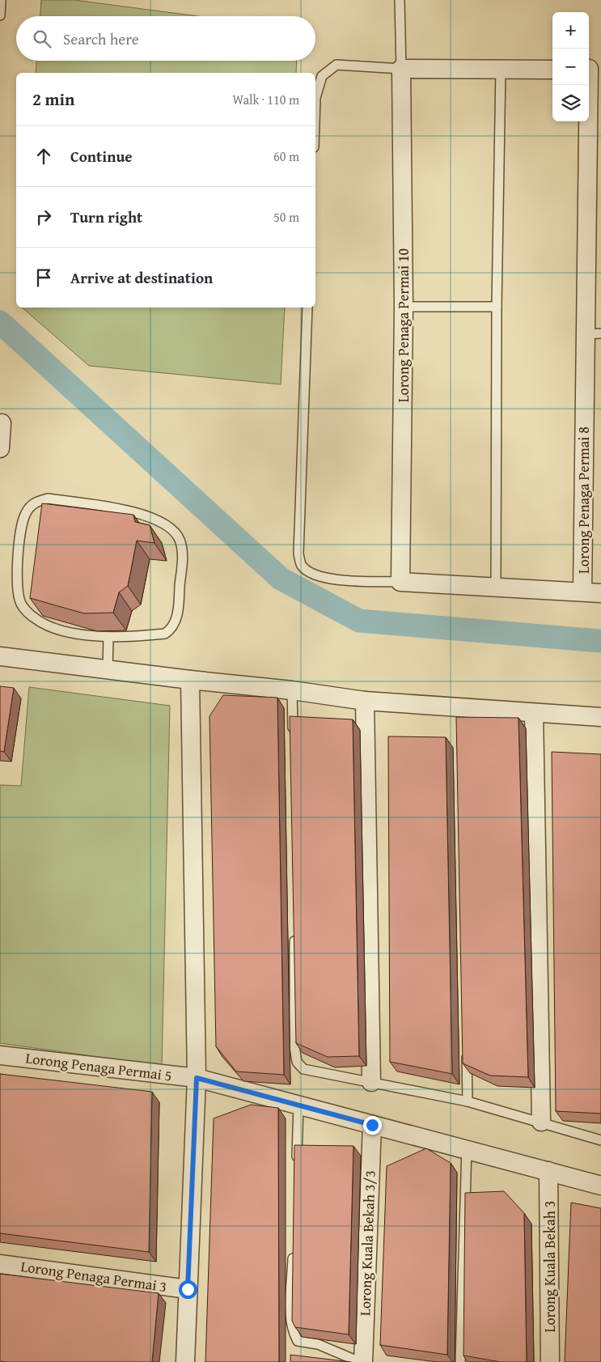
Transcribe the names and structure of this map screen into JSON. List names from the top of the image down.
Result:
{
  "streets": {
    "street": [
      "Lorong Penaga Permai 10",
      "Lorong Penaga Permai 8",
      "Lorong Penaga Permai 5",
      "Lorong Kuala Bekah 3/3",
      "Lorong Kuala Bekah 3",
      "Lorong Penaga Permai 3"
    ]
  },
  "crossings": [
    ["Lorong Penaga Permai 5", "Lorong Kuala Bekah 3/3"],
    ["Lorong Penaga Permai 5", "Lorong Kuala Bekah 3"]
  ],
  "page": {
    "map_buttons": ["+", "−"],
    "search": "Search here",
    "heading": ["2 min", "Walk · 110 m"],
    "list": [
      ["Continue", "60 m"],
      ["Turn right", "50 m"],
      "Arrive at destination"
    ]
  }
}
